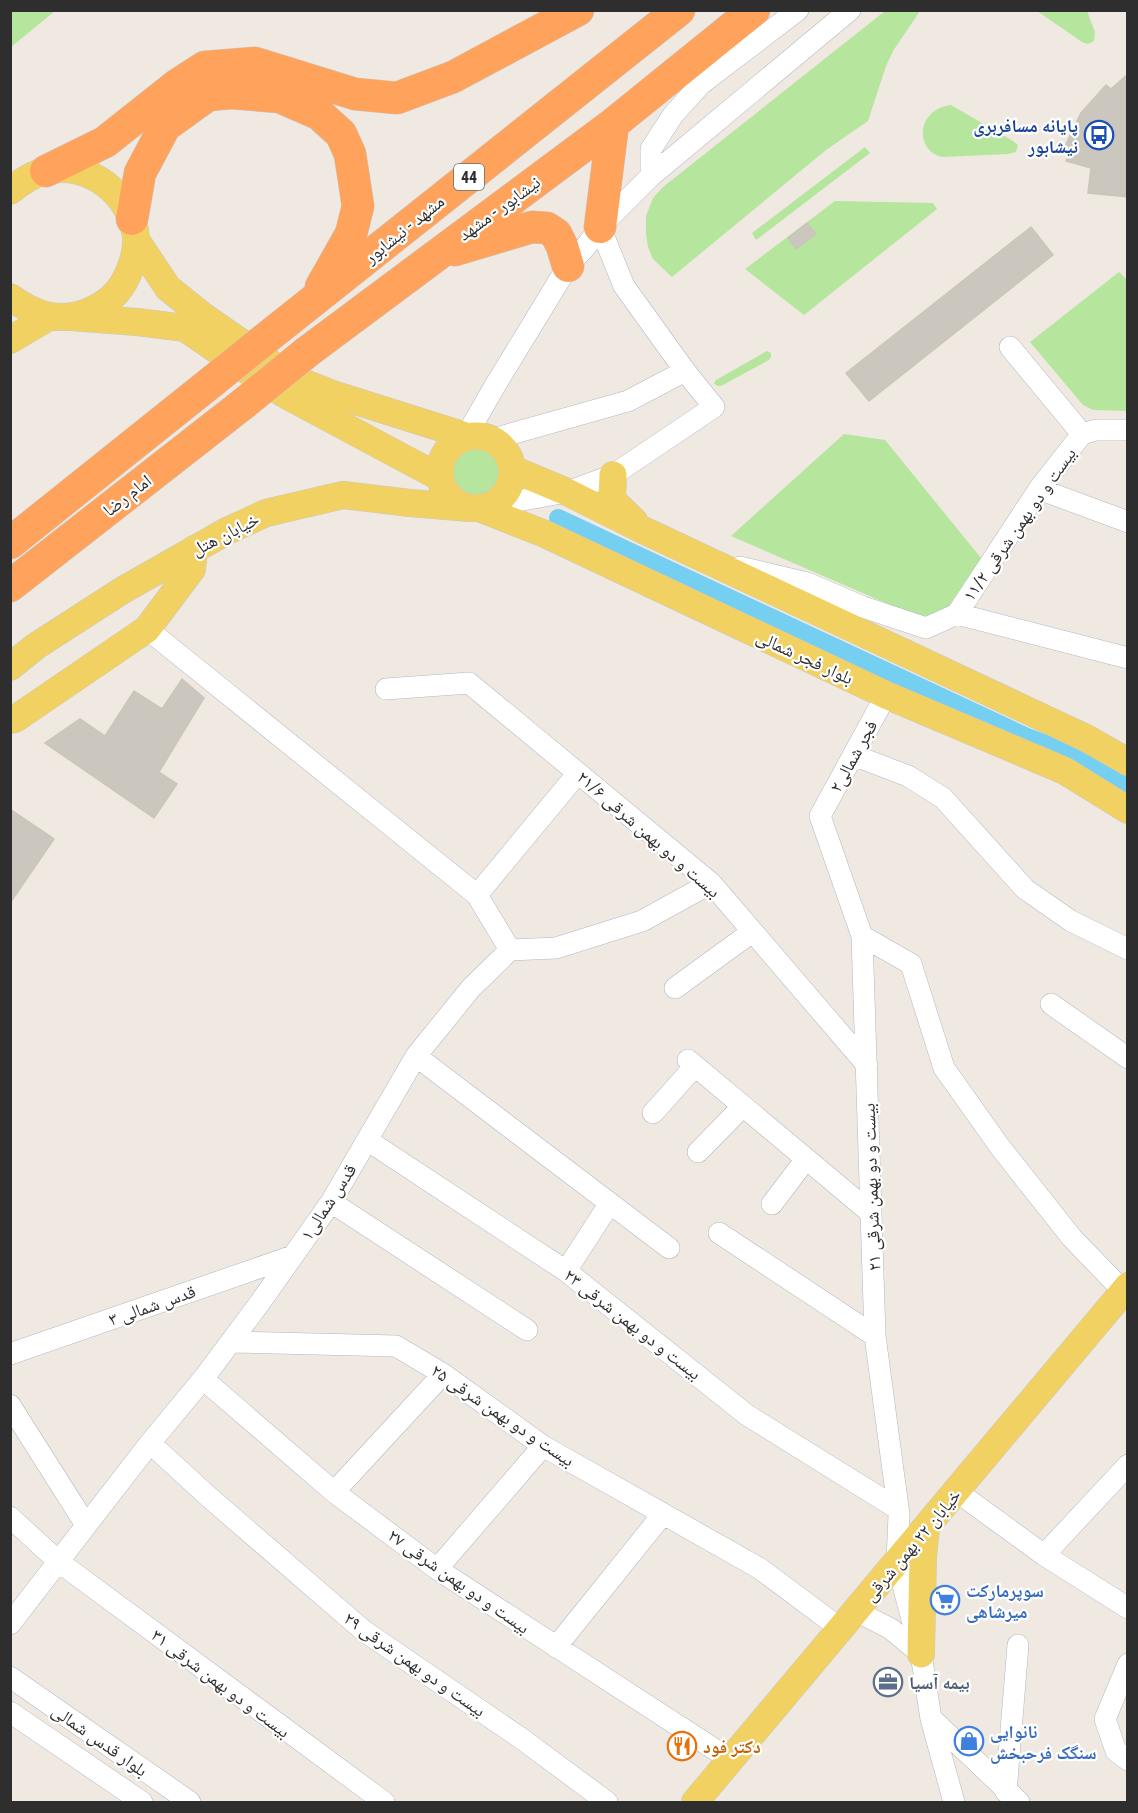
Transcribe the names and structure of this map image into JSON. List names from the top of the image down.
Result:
{
  "streets": {
    "highway": [
      "44",
      "نیشابور - مشهد",
      "مشهد - نیشابور",
      "امام رضا"
    ],
    "main road": ["خیابان هتل", "بلوار فجر شمالی", "خیابان ۲۲ بهمن شرقی"],
    "street": [
      "بیست و دو بهمن شرقی ۱۱/۲",
      "فجر شمالی۲",
      "بیست و دو بهمن شرقی ۲۱/۶",
      "بیست و دو بهمن شرقی ۲۱",
      "قدس شمالی۱",
      "قدس شمالی ۳",
      "بیست و دو بهمن شرقی ۲۳",
      "بیست و دو بهمن شرقی ۲۵",
      "بیست و دو بهمن شرقی ۲۷",
      "بیست و دو بهمن شرقی ۲۹",
      "بیست و دو بهمن شرقی ۳۱",
      "بلوار قدس شمالی"
    ]
  },
  "crossings": [
    ["نیشابور - مشهد", "امام رضا"],
    ["مشهد - نیشابور", "امام رضا"],
    ["خیابان هتل", "بلوار فجر شمالی"],
    ["بلوار فجر شمالی", "فجر شمالی۲"],
    ["فجر شمالی۲", "بیست و دو بهمن شرقی ۲۱"],
    ["بیست و دو بهمن شرقی ۲۱/۶", "بیست و دو بهمن شرقی ۲۱"],
    ["بیست و دو بهمن شرقی ۲۱", "بیست و دو بهمن شرقی ۲۳"],
    ["بیست و دو بهمن شرقی ۲۱", "بیست و دو بهمن شرقی ۲۵"],
    ["بیست و دو بهمن شرقی ۲۱", "خیابان ۲۲ بهمن شرقی"],
    ["قدس شمالی۱", "قدس شمالی ۳"],
    ["قدس شمالی۱", "بیست و دو بهمن شرقی ۲۳"],
    ["قدس شمالی۱", "بیست و دو بهمن شرقی ۲۵"],
    ["قدس شمالی۱", "بیست و دو بهمن شرقی ۲۷"],
    ["قدس شمالی۱", "بیست و دو بهمن شرقی ۲۹"],
    ["قدس شمالی۱", "بیست و دو بهمن شرقی ۳۱"],
    ["بیست و دو بهمن شرقی ۲۵", "خیابان ۲۲ بهمن شرقی"],
    ["خیابان ۲۲ بهمن شرقی", "بیست و دو بهمن شرقی ۲۷"]
  ],
  "places": {
    "bus stop": ["پایانه مسافربری نیشابور"],
    "supermarket": ["سوپرمارکت میرشاهی"],
    "office": ["بیمه آسیا"],
    "shop": ["نانوایی سنگک فرحبخش"],
    "restaurant": ["دکتر فود"]
  }
}
